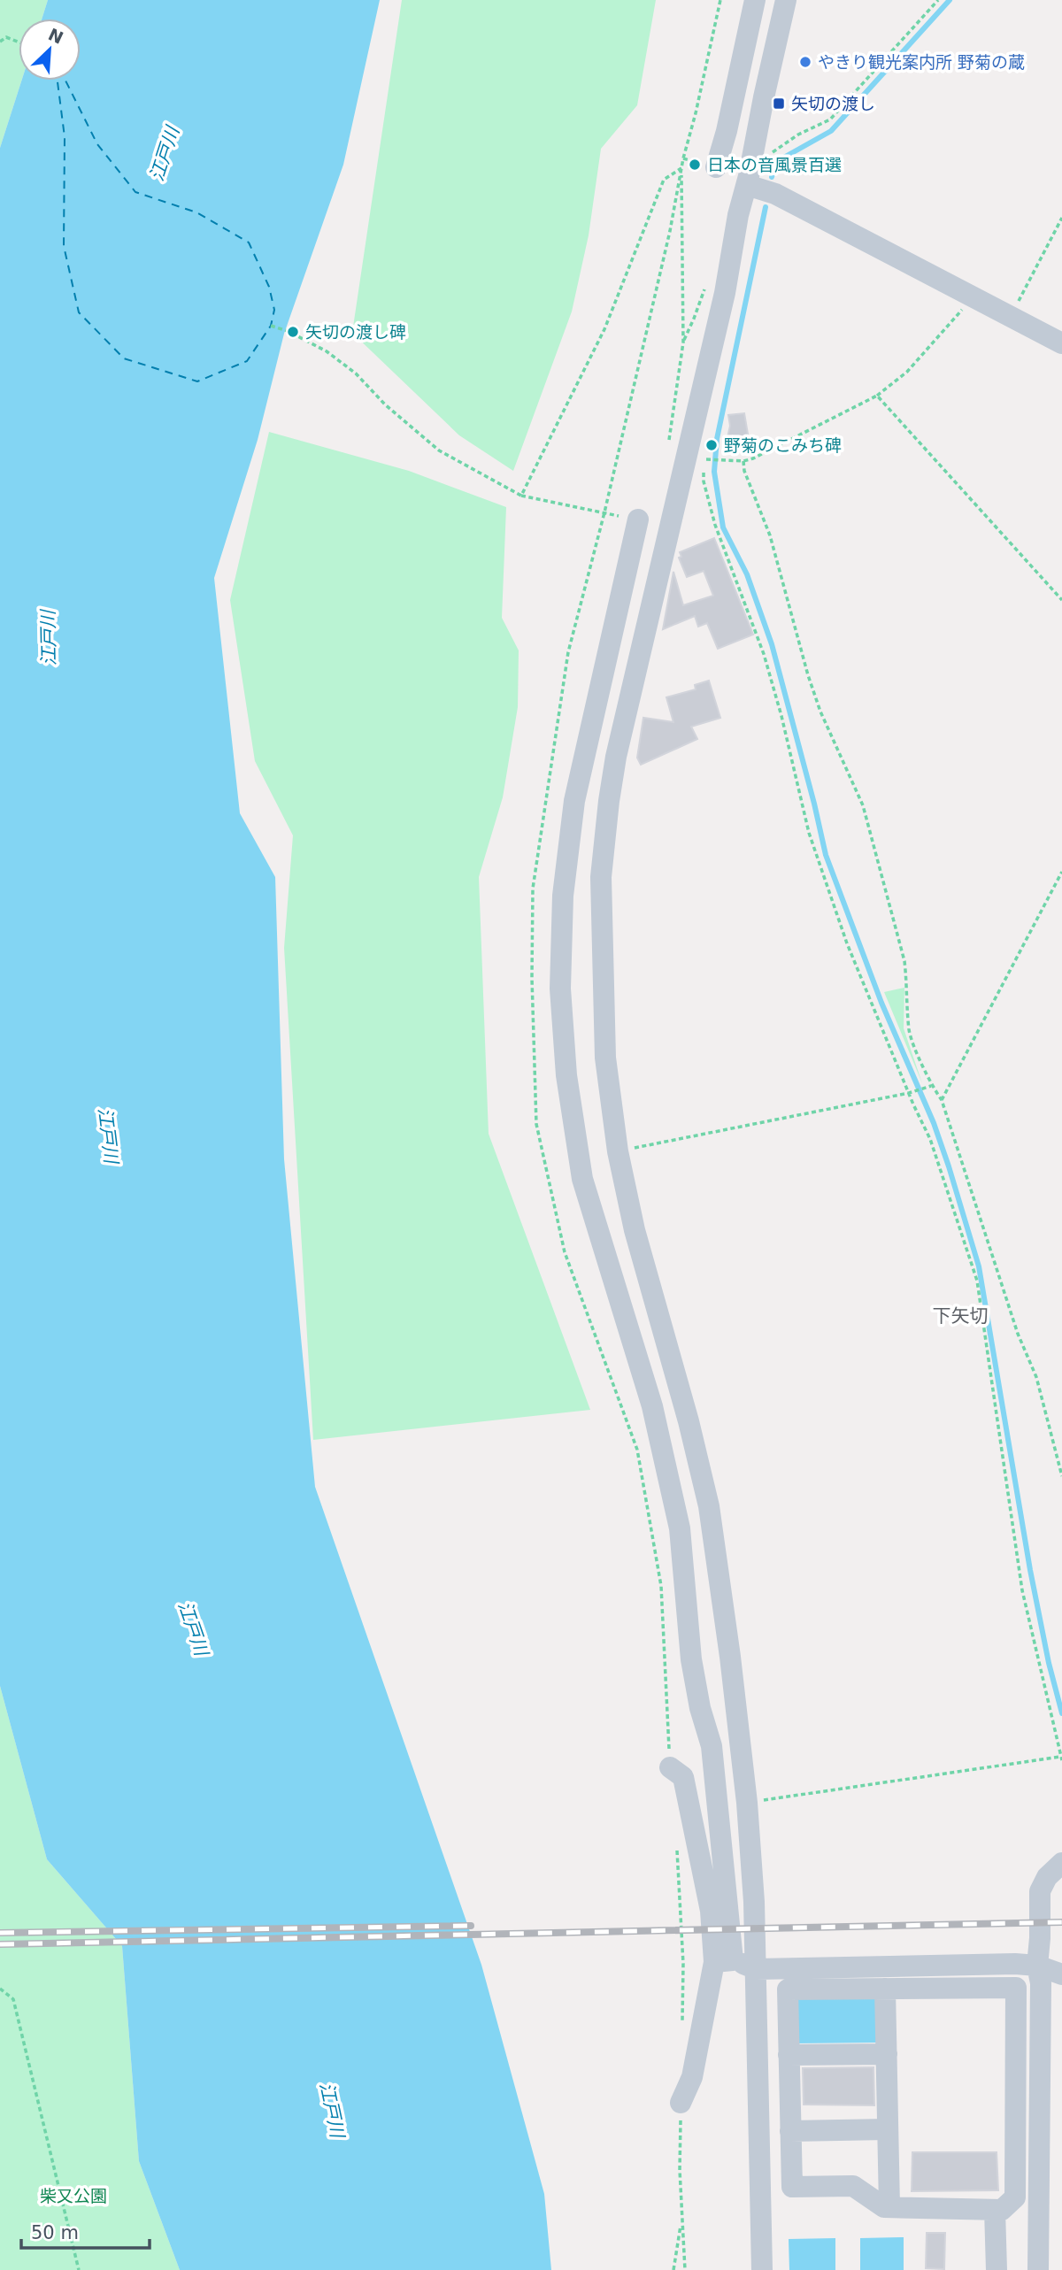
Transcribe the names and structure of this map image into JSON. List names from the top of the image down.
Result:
{
  "districts": ["下矢切"],
  "water": ["江戸川"],
  "parks": ["柴又公園"],
  "places": {
    "other": [
      "やきり観光案内所 野菊の蔵",
      "日本の音風景百選",
      "矢切の渡し碑",
      "野菊のこみち碑"
    ],
    "transit": ["矢切の渡し"]
  },
  "scale_bar": "50 m",
  "north": "top right"
}
